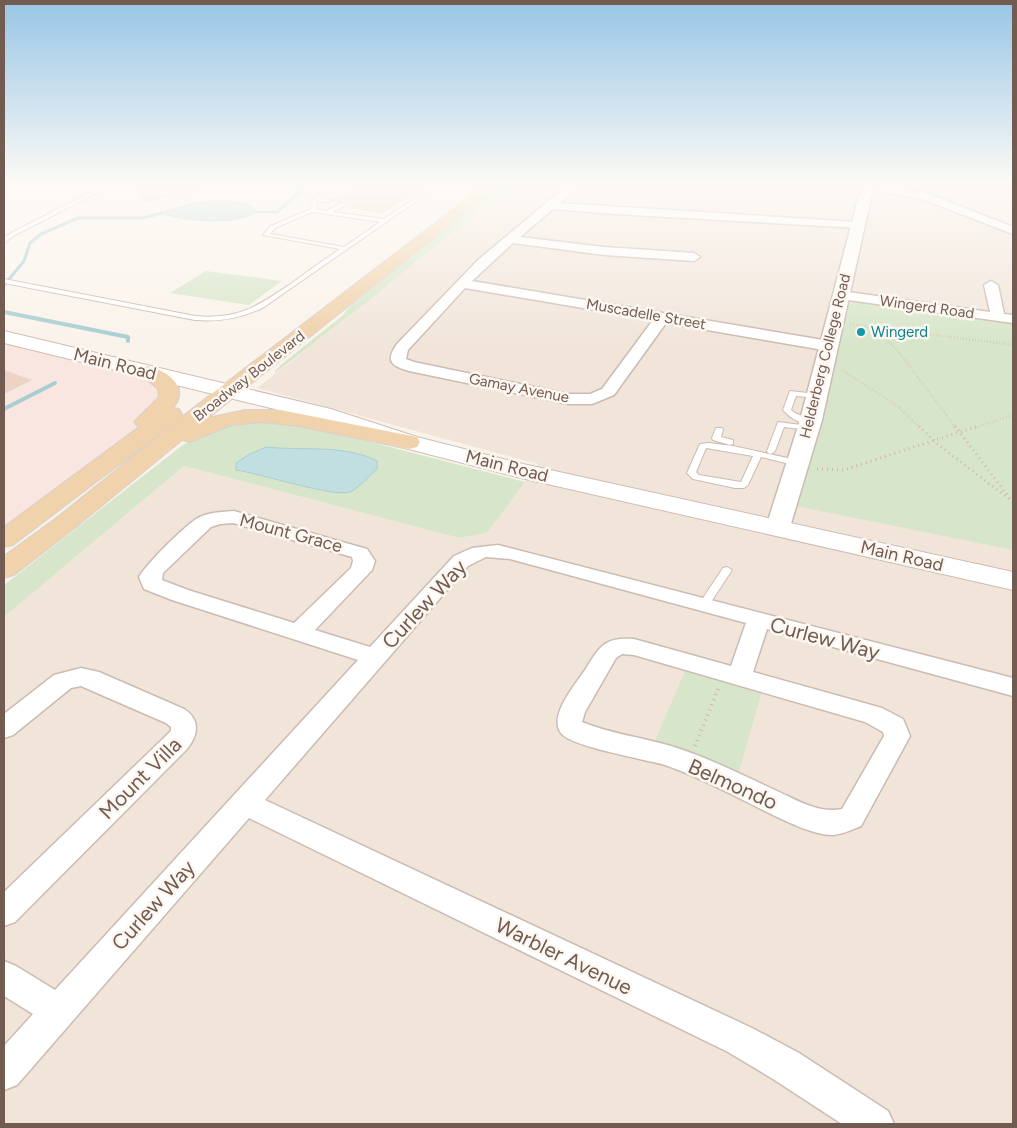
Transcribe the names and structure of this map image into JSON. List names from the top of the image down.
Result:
{
  "streets": {
    "main road": ["Main Road", "Broadway Boulevard"],
    "street": [
      "Wingerd Road",
      "Muscadelle Street",
      "Helderberg College Road",
      "Gamay Avenue",
      "Mount Grace",
      "Curlew Way",
      "Mount Villa",
      "Belmondo",
      "Warbler Avenue"
    ]
  },
  "crossings": [
    ["Wingerd Road", "Helderberg College Road"],
    ["Muscadelle Street", "Helderberg College Road"],
    ["Muscadelle Street", "Gamay Avenue"],
    ["Helderberg College Road", "Main Road"],
    ["Main Road", "Broadway Boulevard"],
    ["Mount Grace", "Curlew Way"],
    ["Curlew Way", "Warbler Avenue"]
  ],
  "places": ["Wingerd"]
}
